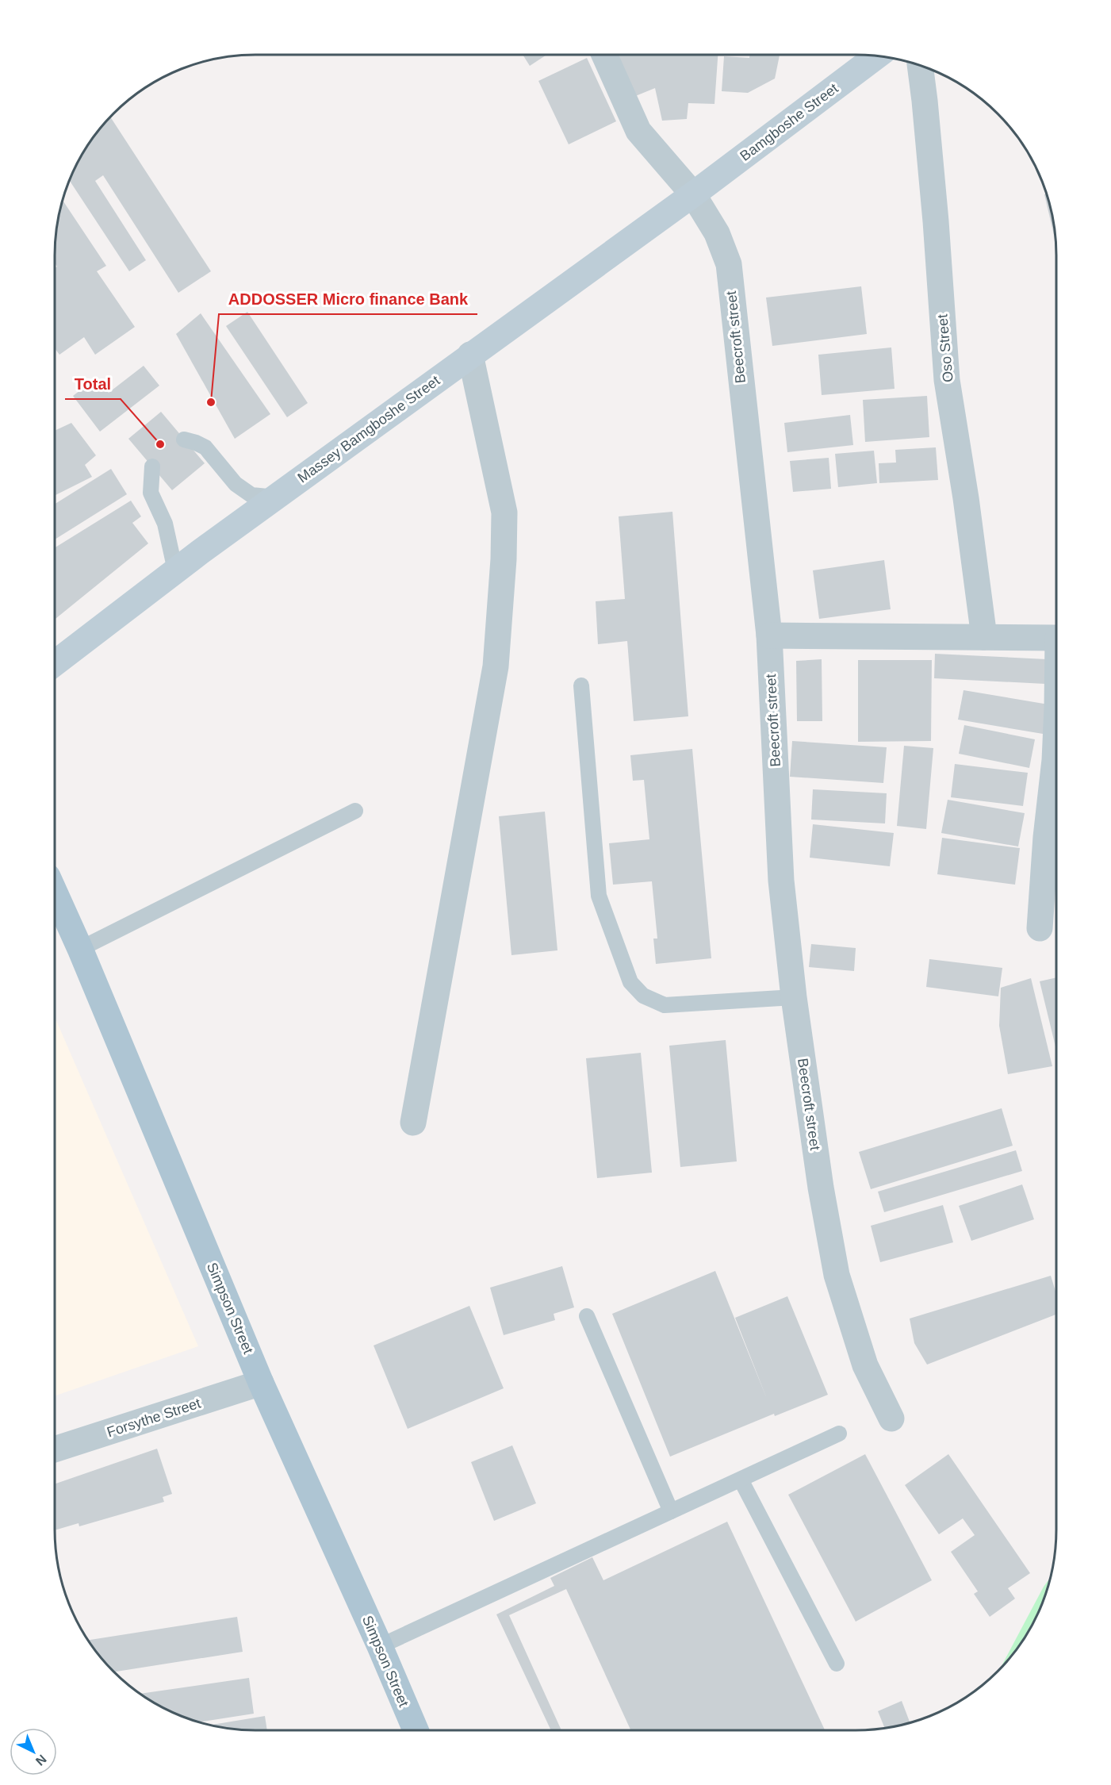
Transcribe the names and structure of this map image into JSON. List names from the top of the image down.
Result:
{
  "streets": {
    "main road": ["Bamgboshe Street", "Massey Bamgboshe Street", "Simpson Street"],
    "street": ["Beecroft street", "Oso Street", "Forsythe Street"]
  },
  "crossings": [
    ["Bamgboshe Street", "Beecroft street"],
    ["Bamgboshe Street", "Massey Bamgboshe Street"],
    ["Beecroft street", "Massey Bamgboshe Street"],
    ["Simpson Street", "Forsythe Street"]
  ],
  "places": ["ADDOSSER Micro finance Bank", "Total"],
  "north": "bottom right"
}
